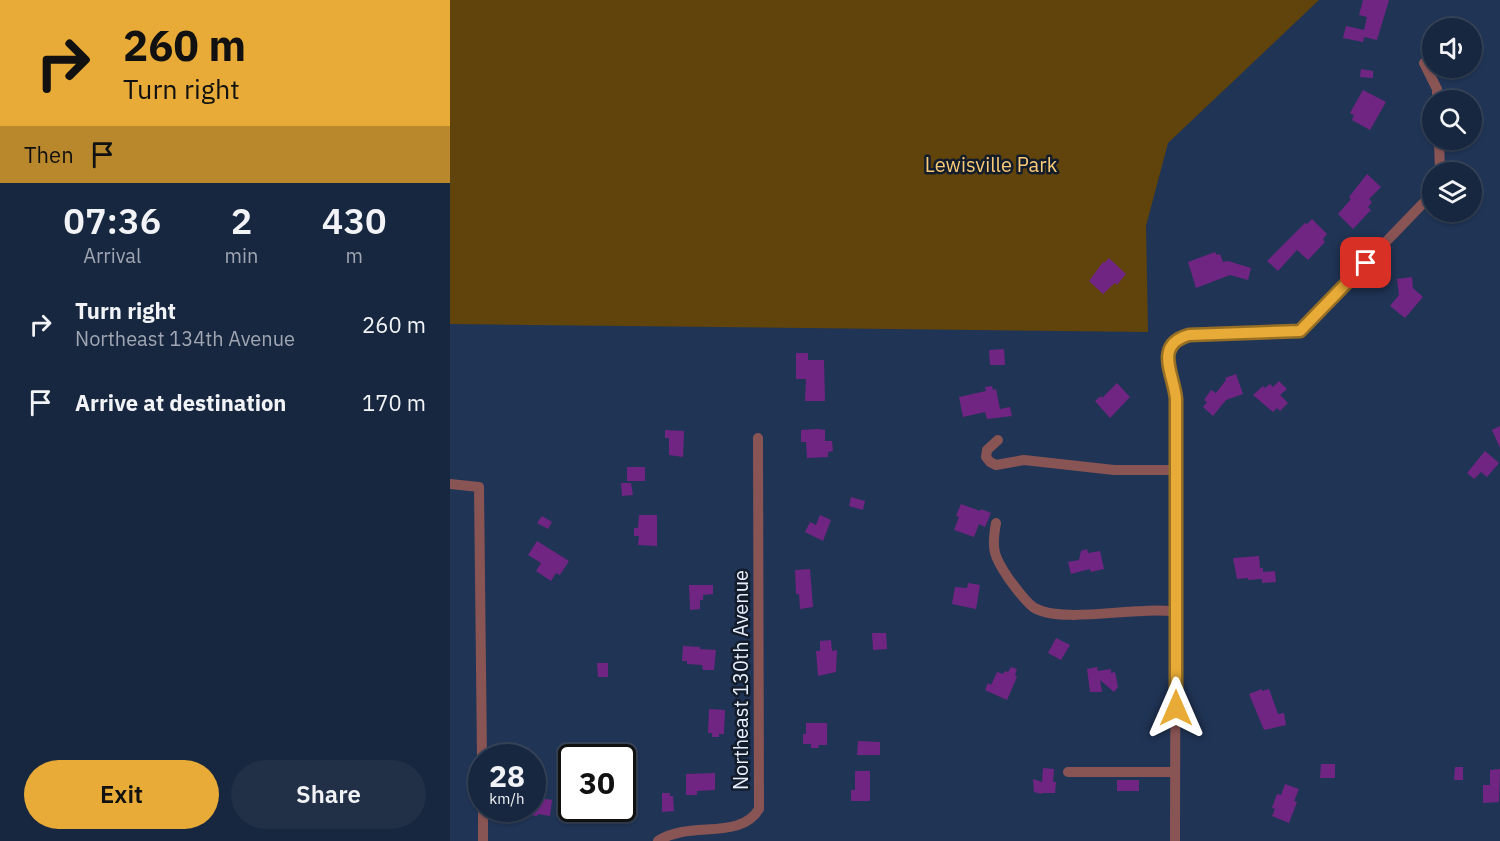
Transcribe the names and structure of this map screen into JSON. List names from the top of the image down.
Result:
{
  "streets": {
    "street": ["Northeast 130th Avenue"]
  },
  "parks": ["Lewisville Park"],
  "page": {
    "turn": ["260 m", "Turn right"],
    "then": "Then",
    "eta": [
      "07:36",
      "Arrival",
      "2",
      "min",
      "430",
      "m"
    ],
    "list": [
      {
        "name": "Turn right",
        "note": "Northeast 134th Avenue",
        "value": "260 m"
      },
      {
        "name": "Arrive at destination",
        "value": "170 m"
      }
    ],
    "speed": "28 km/h",
    "limit": "30",
    "buttons": ["Exit", "Share"]
  }
}
